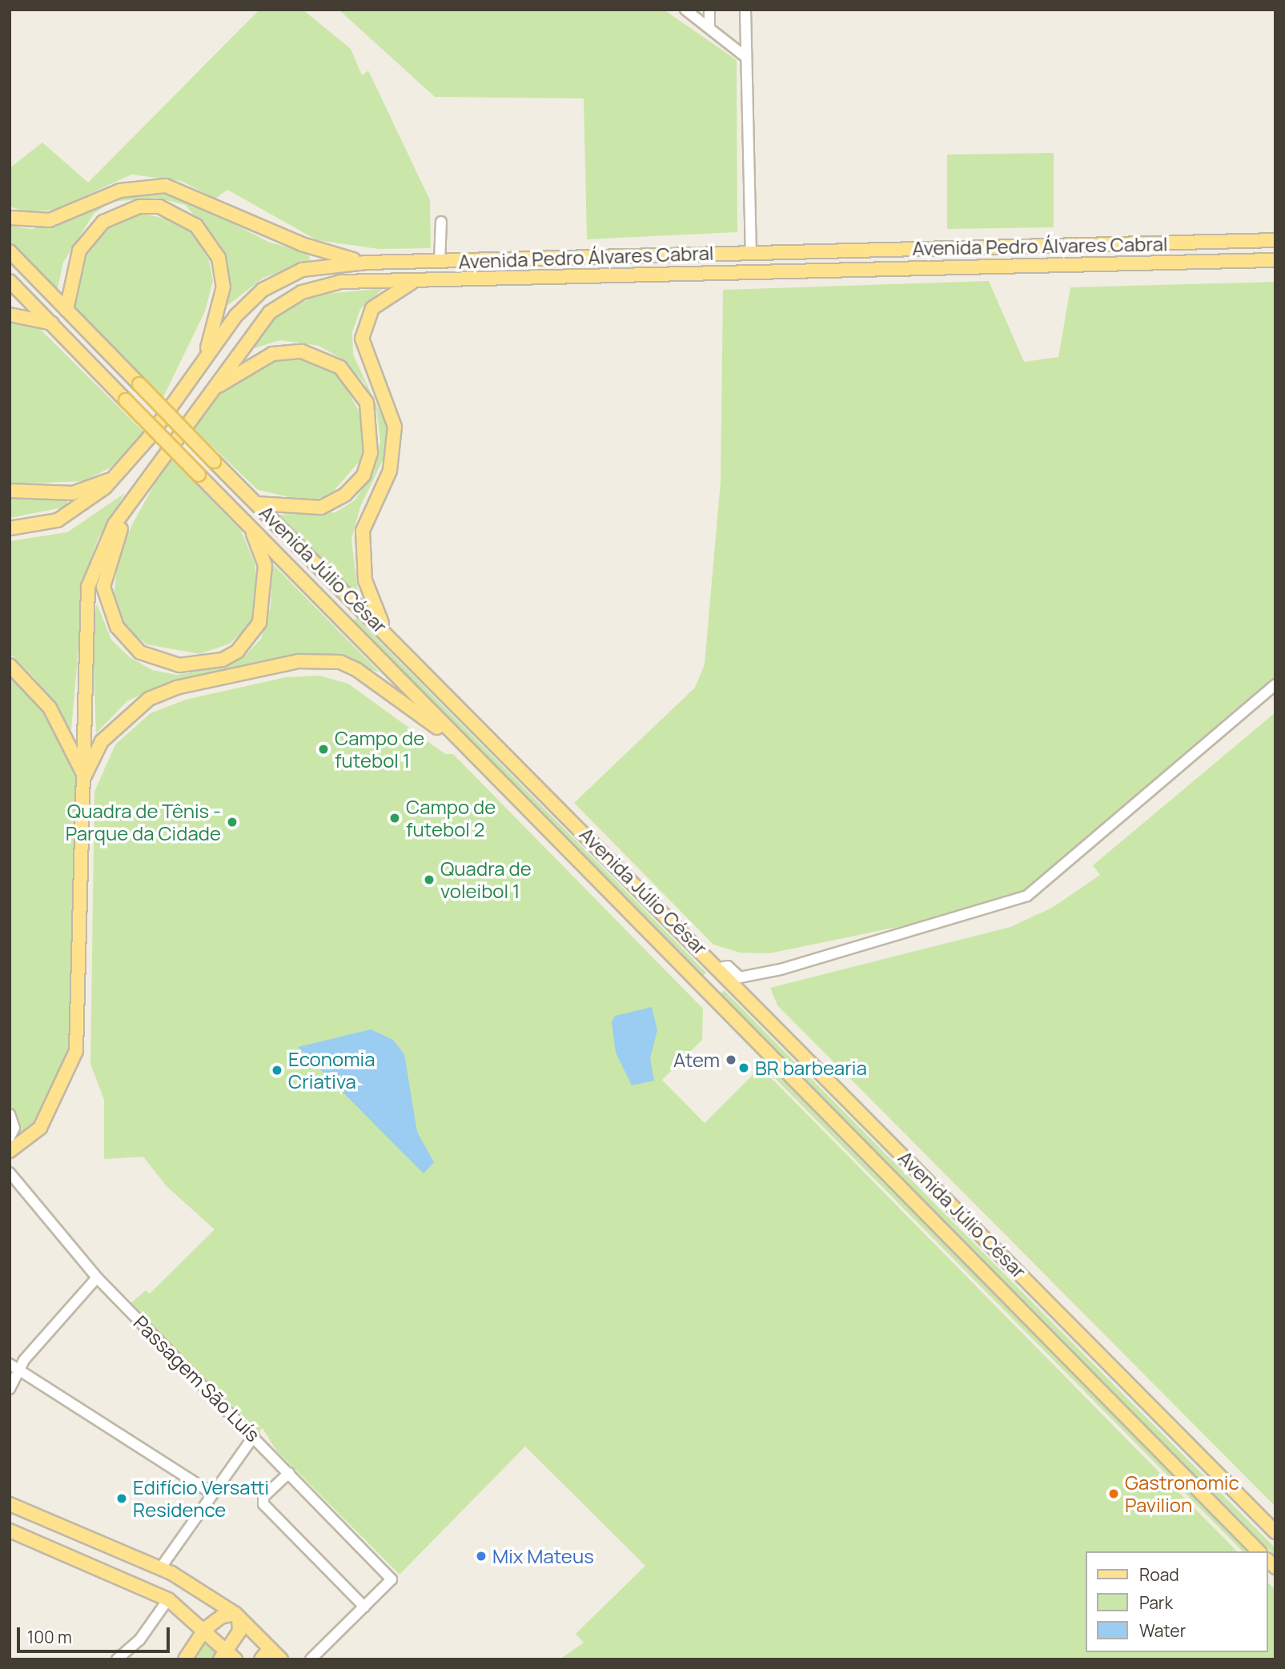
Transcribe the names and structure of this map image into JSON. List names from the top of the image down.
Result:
{
  "streets": {
    "main road": ["Avenida Pedro Álvares Cabral", "Avenida Júlio César"],
    "street": ["Passagem São Luís"]
  },
  "places": [
    "Campo de futebol 1",
    "Campo de futebol 2",
    "Quadra de Tênis - Parque da Cidade",
    "Quadra de voleibol 1",
    "Atem",
    "BR barbearia",
    "Economia Criativa",
    "Gastronomic Pavilion",
    "Edifício Versatti Residence",
    "Mix Mateus"
  ],
  "legend": ["Road", "Park", "Water"],
  "scale_bar": "100 m"
}
